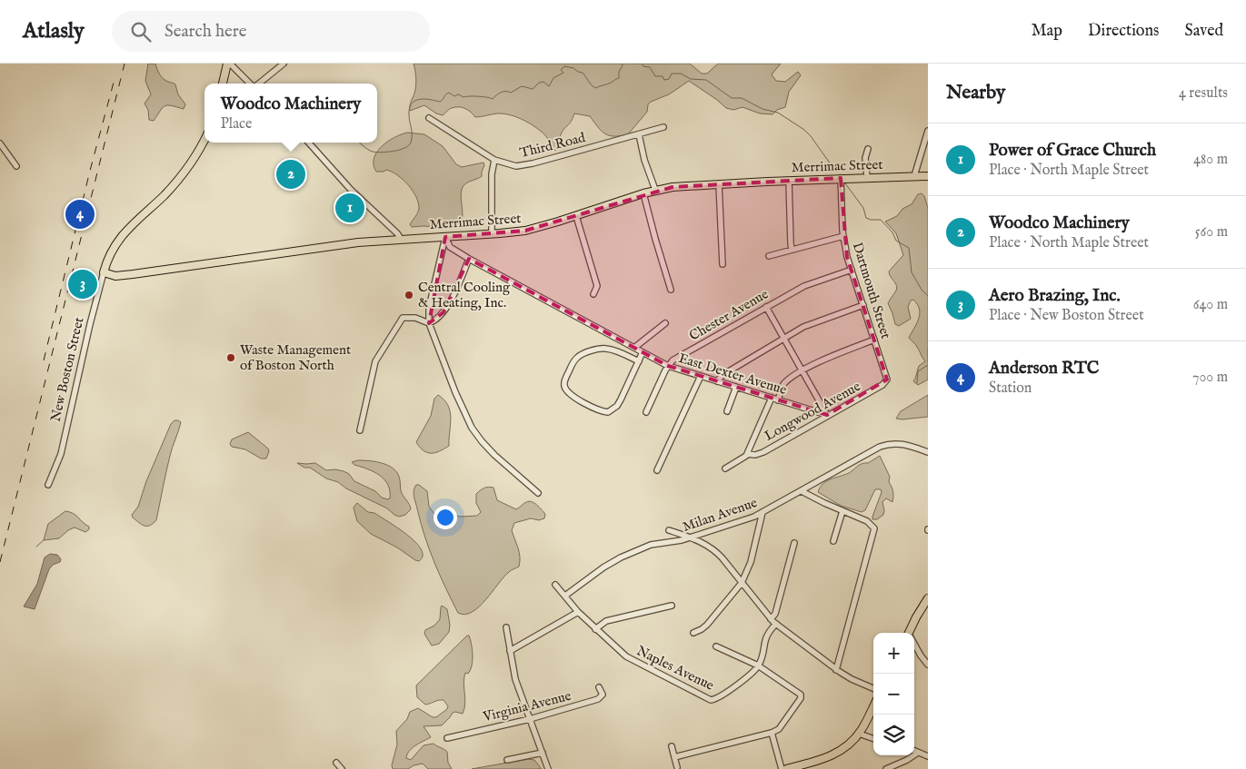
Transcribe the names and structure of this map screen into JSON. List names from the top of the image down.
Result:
{
  "streets": {
    "main road": ["Merrimac Street", "New Boston Street"],
    "street": [
      "Third Road",
      "Dartmouth Street",
      "Chester Avenue",
      "East Dexter Avenue",
      "Longwood Avenue",
      "Milan Avenue",
      "Naples Avenue",
      "Virginia Avenue"
    ]
  },
  "crossings": [
    ["Merrimac Street", "Dartmouth Street"],
    ["Merrimac Street", "New Boston Street"],
    ["Dartmouth Street", "Chester Avenue"],
    ["Dartmouth Street", "Longwood Avenue"],
    ["Chester Avenue", "East Dexter Avenue"],
    ["East Dexter Avenue", "Longwood Avenue"],
    ["Milan Avenue", "Naples Avenue"]
  ],
  "places": ["Central Cooling & Heating, Inc.", "Waste Management of Boston North"],
  "page": {
    "header": "Atlasly",
    "search": "Search here",
    "nav": ["Map", "Directions", "Saved"],
    "heading": ["Nearby", "4 results"],
    "popup": ["Woodco Machinery", "Place"],
    "list": [
      {
        "mark": "1",
        "name": "Power of Grace Church",
        "note": "Place · North Maple Street",
        "value": "480 m"
      },
      {
        "mark": "2",
        "name": "Woodco Machinery",
        "note": "Place · North Maple Street",
        "value": "560 m"
      },
      {
        "mark": "3",
        "name": "Aero Brazing, Inc.",
        "note": "Place · New Boston Street",
        "value": "640 m"
      },
      {
        "mark": "4",
        "name": "Anderson RTC",
        "note": "Station",
        "value": "700 m"
      }
    ],
    "pins": [
      "2",
      "1",
      "4",
      "3"
    ],
    "map_buttons": ["+", "−"]
  }
}
